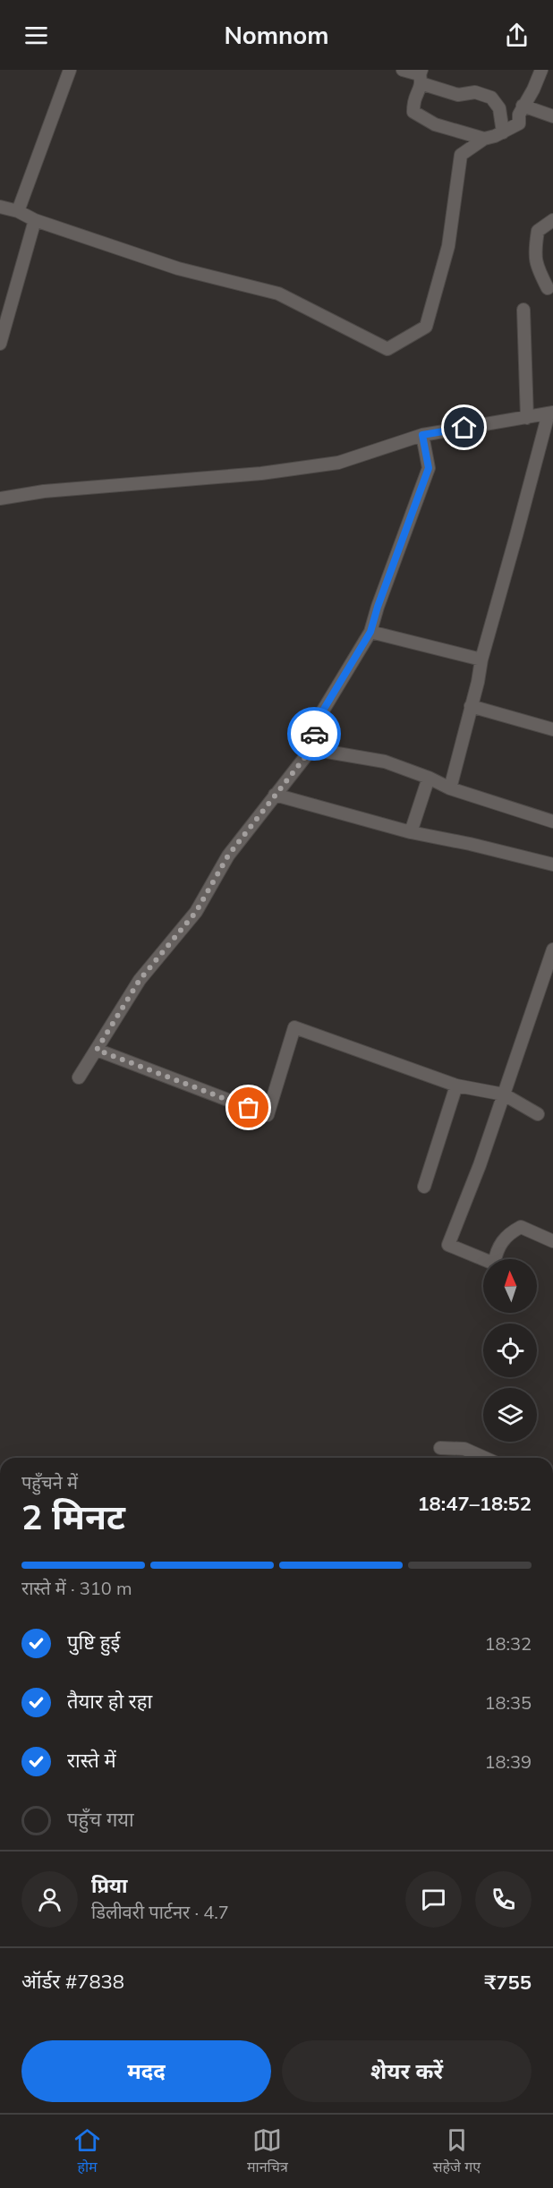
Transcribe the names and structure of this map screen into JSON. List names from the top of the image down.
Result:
{
  "north": "top",
  "page": {
    "header": "Nomnom",
    "heading": ["2 मिनट", "पहुँचने में", "18:47–18:52"],
    "panel": [
      "प्रिया",
      "डिलीवरी पार्टनर · 4.7",
      "ऑर्डर #7838",
      "₹755"
    ],
    "bar": "रास्ते में · 310 m",
    "list": [
      ["पुष्टि हुई", "18:32"],
      ["तैयार हो रहा", "18:35"],
      ["रास्ते में", "18:39"],
      "पहुँच गया"
    ],
    "buttons": ["मदद", "शेयर करें"],
    "tabs": ["होम", "मानचित्र", "सहेजे गए"]
  }
}
